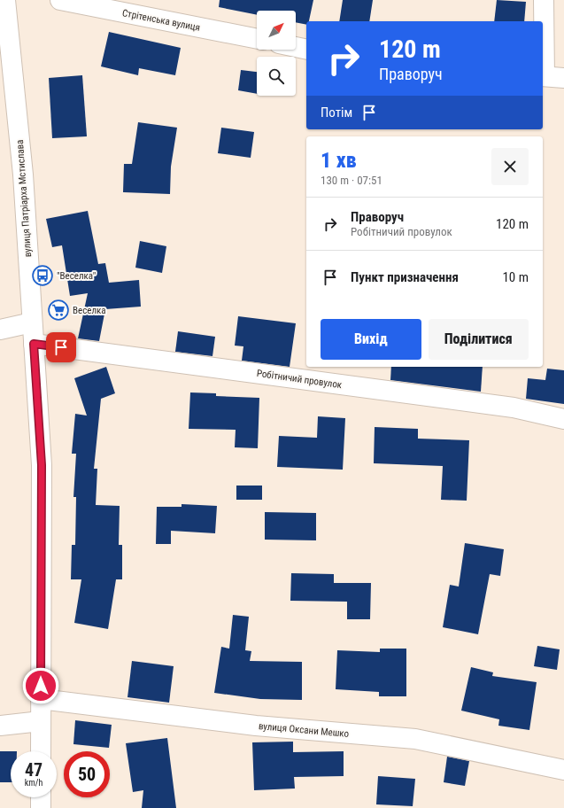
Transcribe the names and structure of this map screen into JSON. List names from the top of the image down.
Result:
{
  "streets": {
    "street": [
      "Стрітенська вулиця",
      "вулиця Патріарха Мстислава",
      "Робітничий провулок",
      "вулиця Оксани Мешко"
    ]
  },
  "crossings": [
    ["вулиця Патріарха Мстислава", "Робітничий провулок"],
    ["вулиця Патріарха Мстислава", "вулиця Оксани Мешко"]
  ],
  "places": {
    "bus stop": ["\"Веселка\""],
    "supermarket": ["Веселка"]
  },
  "north": "top right",
  "page": {
    "turn": ["120 m", "Праворуч"],
    "then": "Потім",
    "heading": ["1 хв", "130 m · 07:51"],
    "list": [
      {
        "name": "Праворуч",
        "note": "Робітничий провулок",
        "value": "120 m"
      },
      {
        "name": "Пункт призначення",
        "value": "10 m"
      }
    ],
    "buttons": ["Вихід", "Поділитися"],
    "speed": "47 km/h",
    "limit": "50"
  }
}
